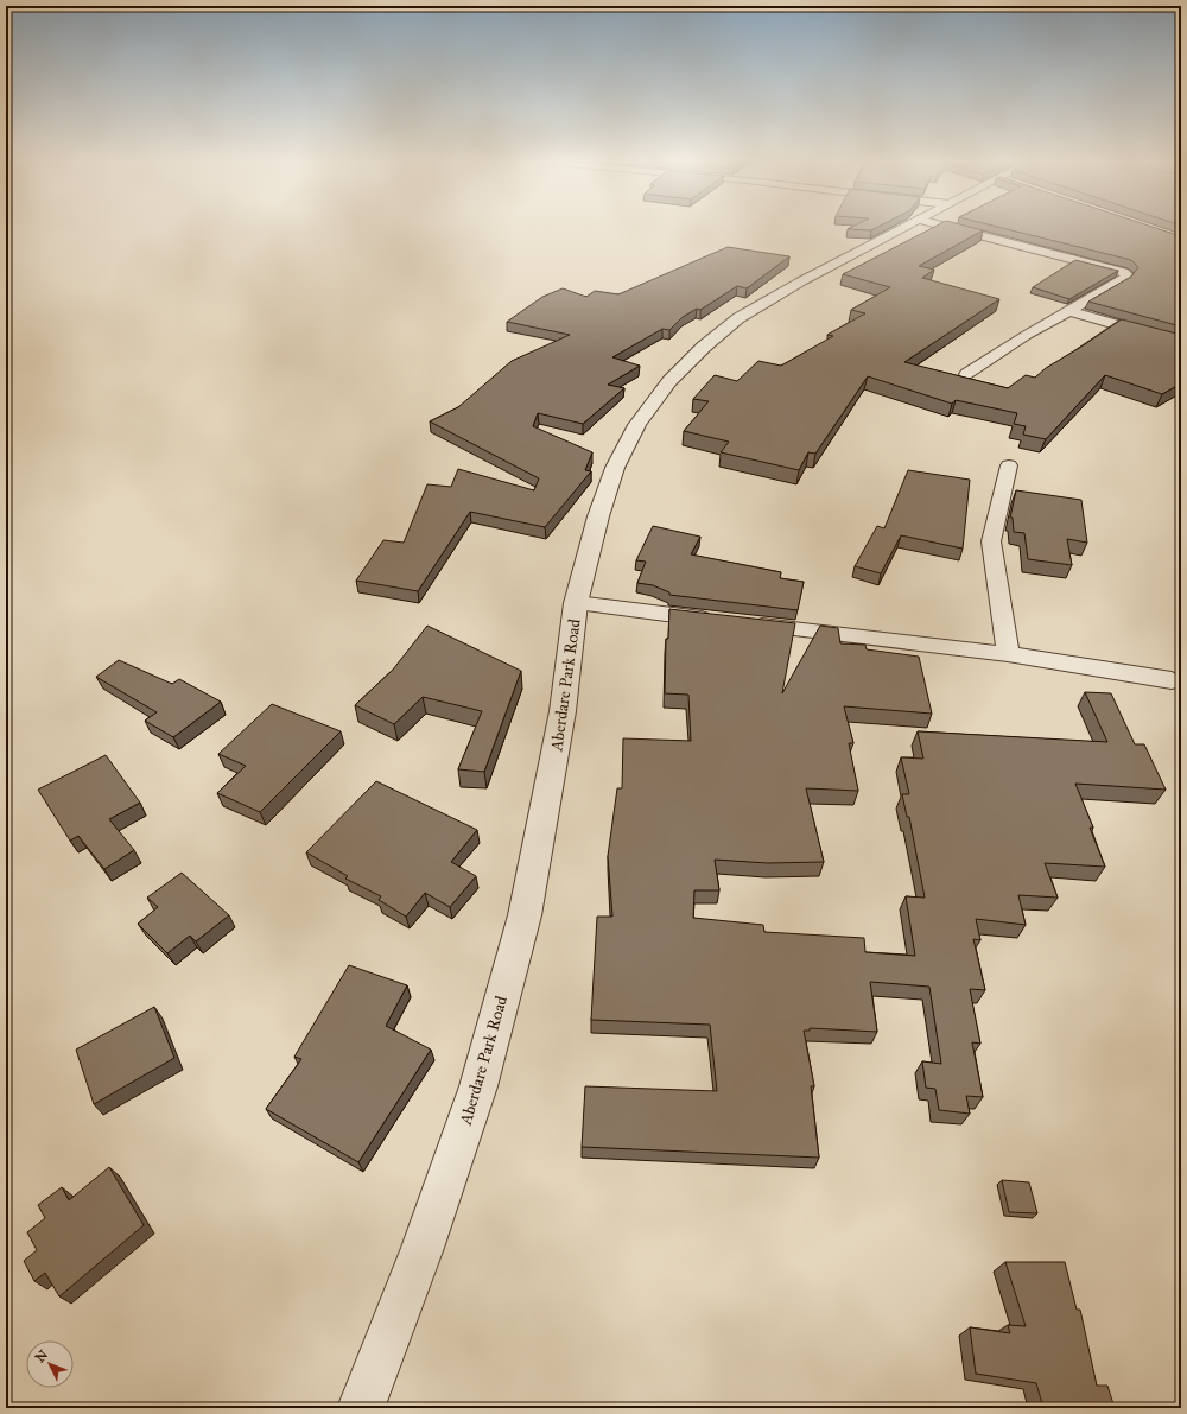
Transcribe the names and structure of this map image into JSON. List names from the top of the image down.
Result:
{
  "streets": {
    "street": ["Aberdare Park Road"]
  },
  "north": "top left"
}
